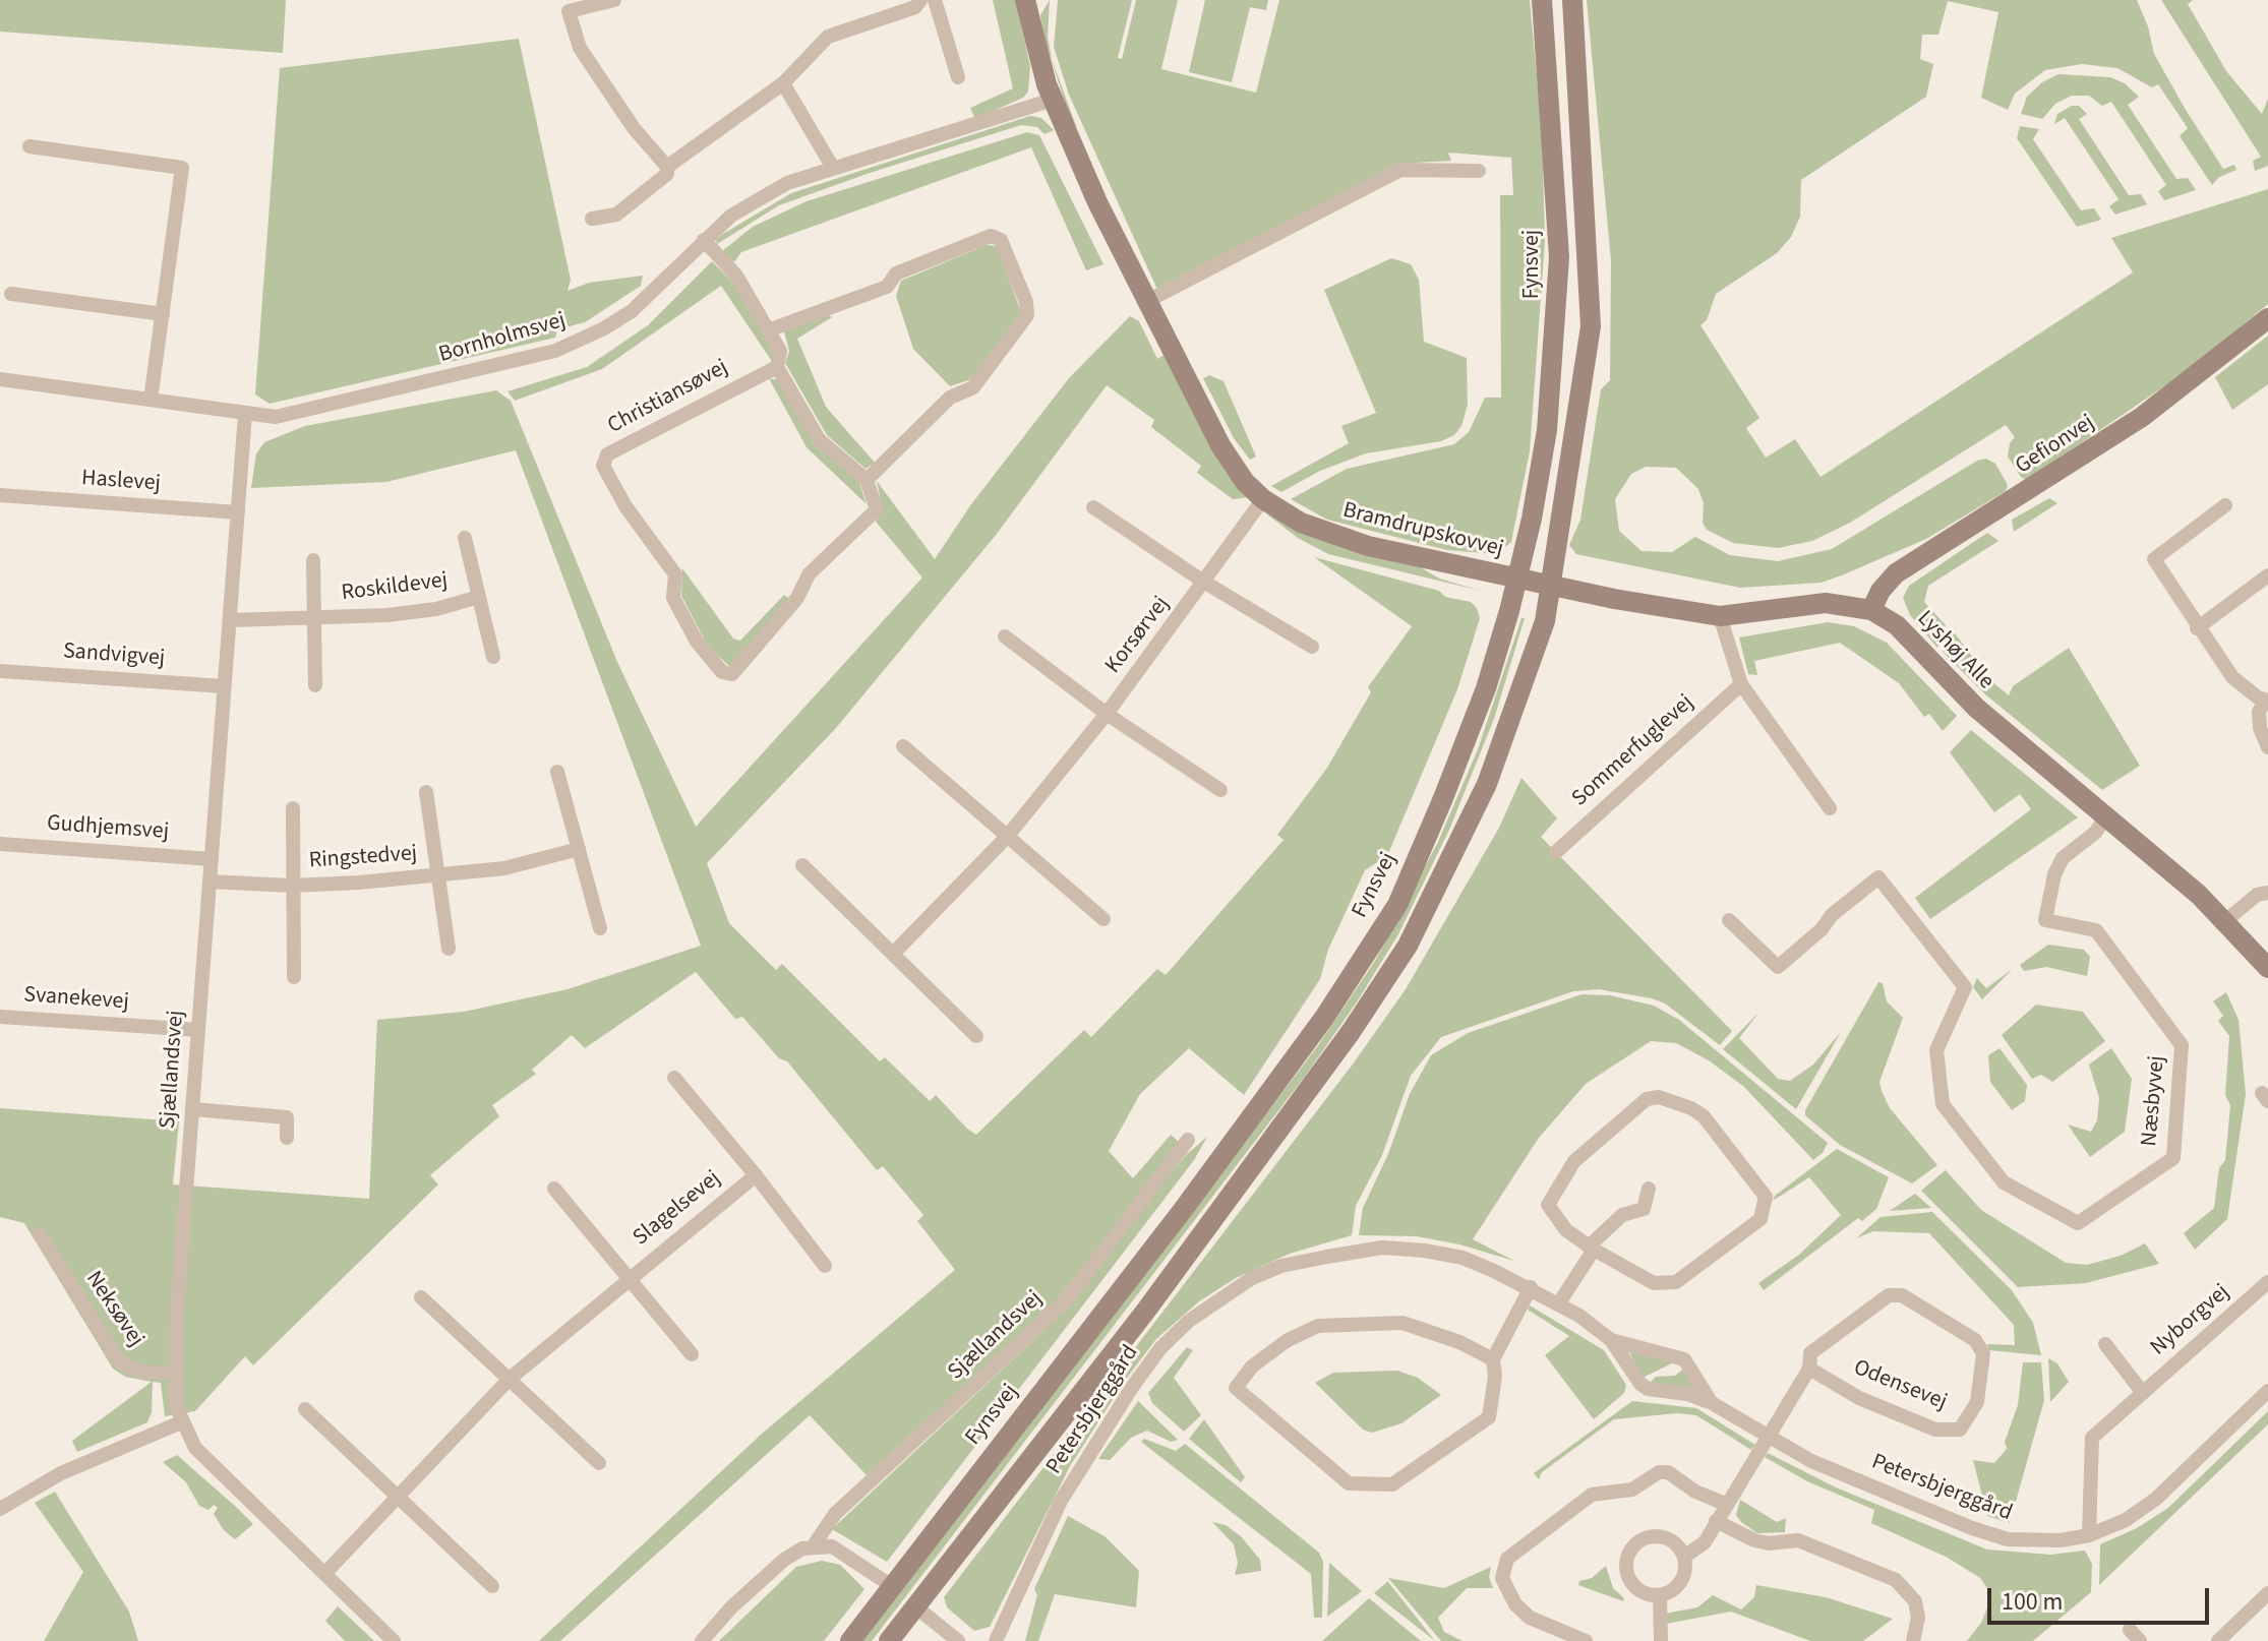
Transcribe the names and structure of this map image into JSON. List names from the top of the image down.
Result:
{
  "streets": {
    "main road": [
      "Fynsvej",
      "Gefionvej",
      "Bramdrupskovvej",
      "Lyshøj Alle"
    ],
    "street": [
      "Bornholmsvej",
      "Christiansøvej",
      "Haslevej",
      "Roskildevej",
      "Korsørvej",
      "Sandvigvej",
      "Sommerfuglevej",
      "Gudhjemsvej",
      "Ringstedvej",
      "Svanekevej",
      "Sjællandsvej",
      "Næsbyvej",
      "Slagelsevej",
      "Neksøvej",
      "Nyborgvej",
      "Odensevej",
      "Petersbjerggård"
    ]
  },
  "crossings": [
    ["Fynsvej", "Bramdrupskovvej"],
    ["Fynsvej", "Lyshøj Alle"],
    ["Bornholmsvej", "Bramdrupskovvej"],
    ["Bornholmsvej", "Sjællandsvej"],
    ["Gefionvej", "Lyshøj Alle"],
    ["Haslevej", "Sjællandsvej"],
    ["Bramdrupskovvej", "Korsørvej"],
    ["Bramdrupskovvej", "Lyshøj Alle"],
    ["Roskildevej", "Sjællandsvej"],
    ["Lyshøj Alle", "Næsbyvej"],
    ["Sandvigvej", "Sjællandsvej"],
    ["Gudhjemsvej", "Sjællandsvej"],
    ["Ringstedvej", "Sjællandsvej"],
    ["Svanekevej", "Sjællandsvej"],
    ["Sjællandsvej", "Slagelsevej"],
    ["Sjællandsvej", "Neksøvej"],
    ["Nyborgvej", "Petersbjerggård"],
    ["Odensevej", "Petersbjerggård"]
  ],
  "scale_bar": "100 m"
}
